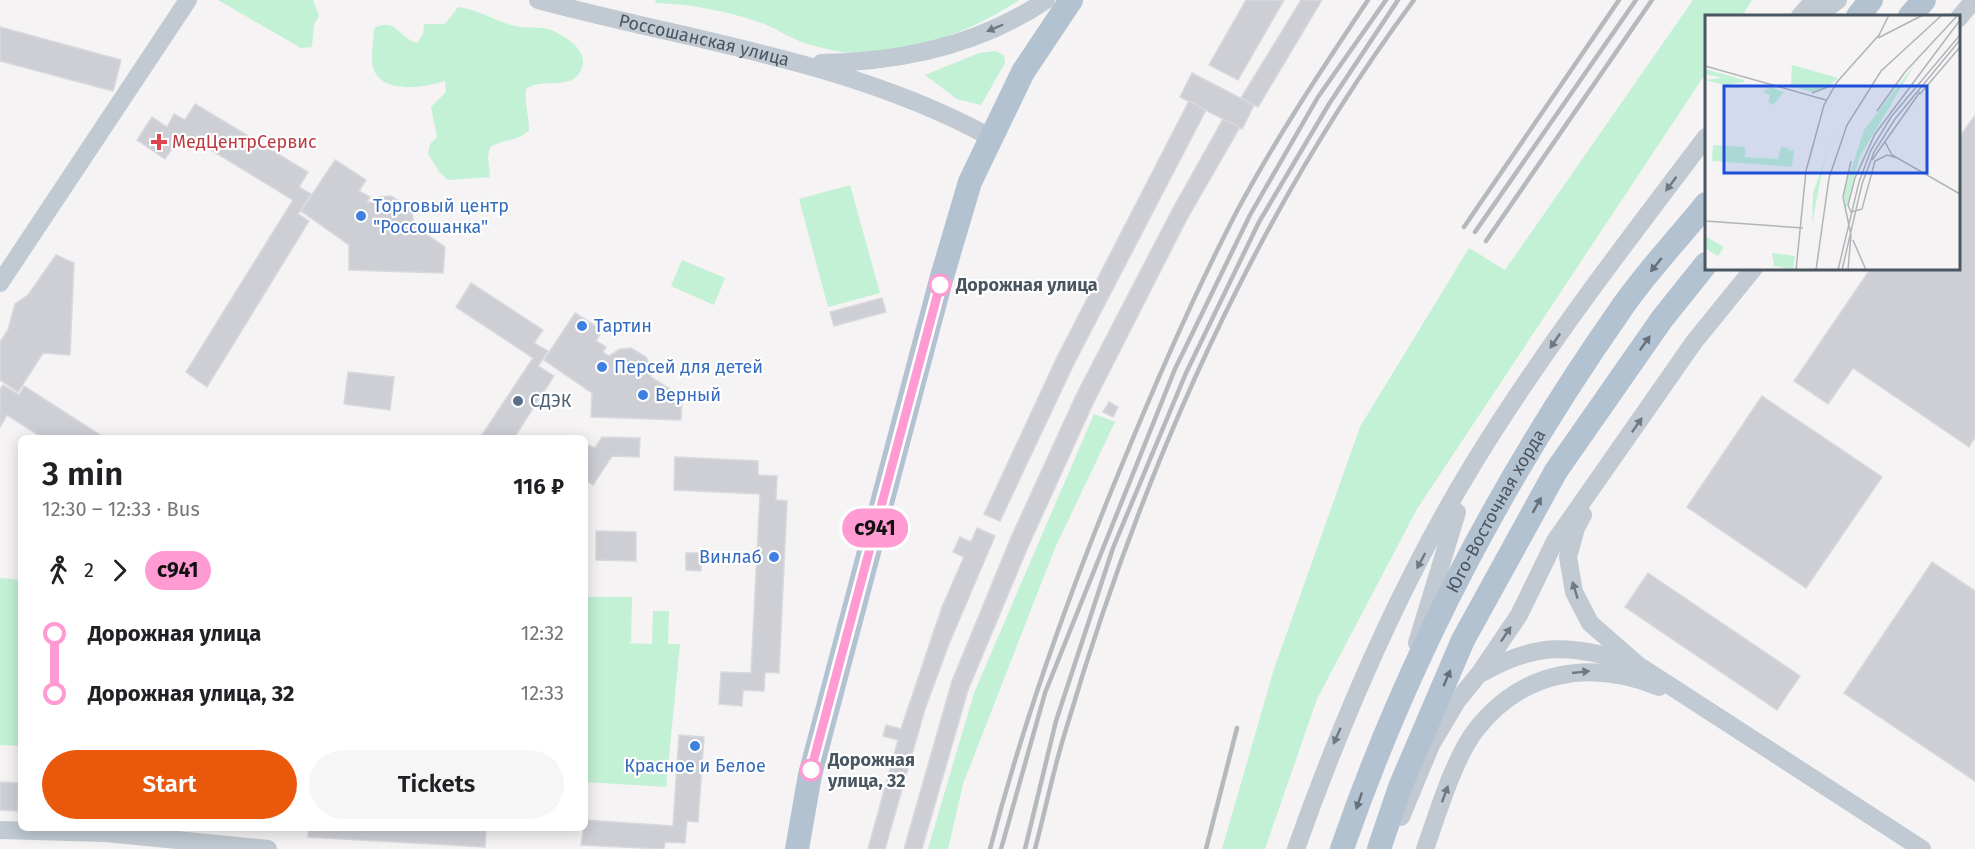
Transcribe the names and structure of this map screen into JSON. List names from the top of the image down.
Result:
{
  "streets": {
    "main road": ["Юго-Восточная хорда"],
    "street": ["Россошанская улица"]
  },
  "places": {
    "health": ["МедЦентрСервис"],
    "other": [
      "Торговый центр \"Россошанка\"",
      "Дорожная улица",
      "Тартин",
      "Персей для детей",
      "Верный",
      "СДЭК",
      "Винлаб",
      "Красное и Белое",
      "Дорожная улица, 32"
    ]
  },
  "lines": ["bus line с941"],
  "page": {
    "on_map": "с941",
    "heading": ["3 min", "12:30 – 12:33 · Bus", "116 ₽"],
    "legs": ["2", "с941"],
    "list": [
      {
        "name": "Дорожная улица",
        "value": "12:32"
      },
      {
        "name": "Дорожная улица, 32",
        "value": "12:33"
      }
    ],
    "buttons": ["Start", "Tickets"]
  }
}
